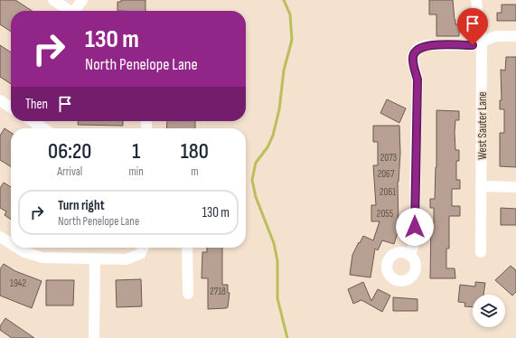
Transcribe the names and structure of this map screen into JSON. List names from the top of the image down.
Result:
{
  "streets": {
    "street": ["West Sauter Lane"]
  },
  "house_numbers": [
    "2073",
    "2067",
    "2061",
    "2055",
    "1942",
    "2718"
  ],
  "page": {
    "turn": ["130 m", "North Penelope Lane"],
    "then": "Then",
    "eta": [
      "06:20",
      "Arrival",
      "1",
      "min",
      "180",
      "m"
    ],
    "list": [
      {
        "name": "Turn right",
        "note": "North Penelope Lane",
        "value": "130 m"
      }
    ]
  }
}
